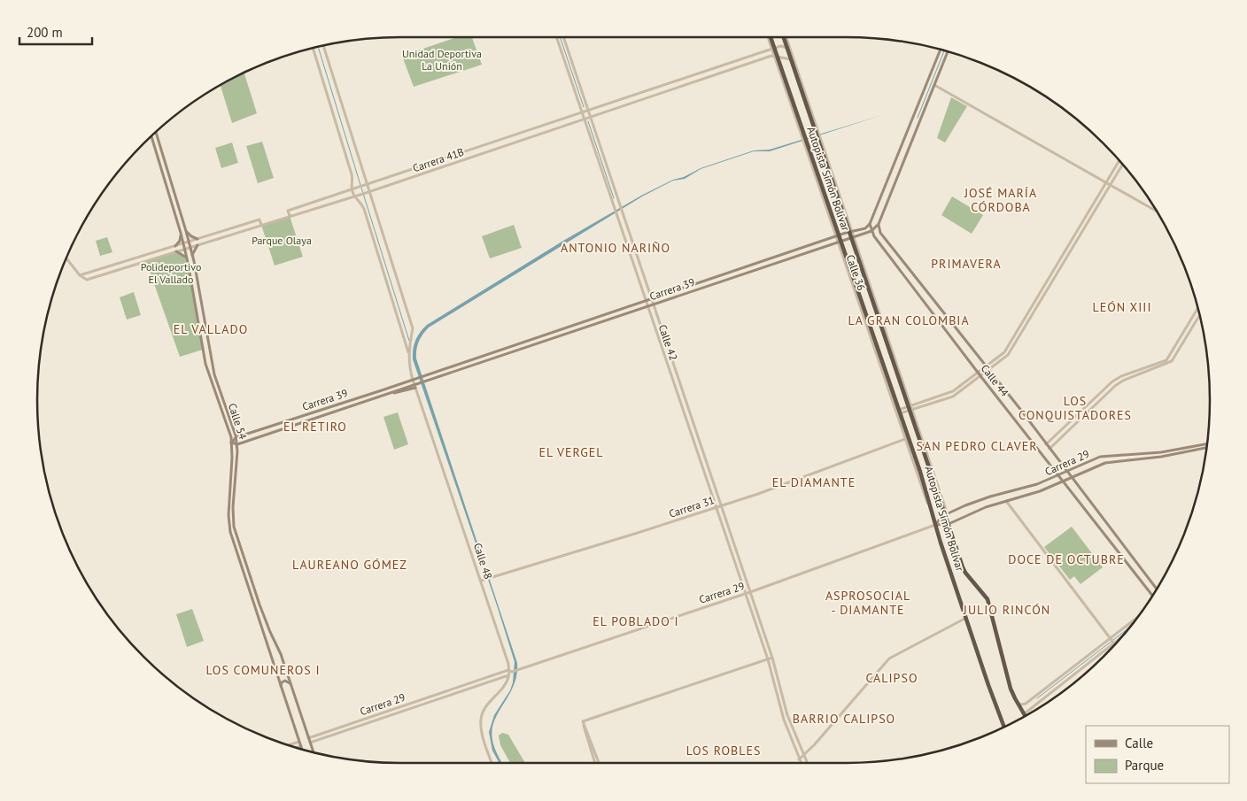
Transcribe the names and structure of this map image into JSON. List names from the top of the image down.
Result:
{
  "streets": {
    "highway": ["Autopista Simón Bolívar"],
    "main road": [
      "Carrera 39",
      "Calle 44",
      "Calle 54",
      "Carrera 29"
    ],
    "street": [
      "Carrera 41B",
      "Calle 36",
      "Calle 42",
      "Carrera 31",
      "Calle 48"
    ]
  },
  "crossings": [
    ["Carrera 41B", "Autopista Simón Bolívar"],
    ["Carrera 41B", "Calle 42"],
    ["Carrera 41B", "Calle 54"],
    ["Carrera 41B", "Calle 48"],
    ["Autopista Simón Bolívar", "Calle 36"],
    ["Autopista Simón Bolívar", "Carrera 39"],
    ["Autopista Simón Bolívar", "Carrera 29"],
    ["Calle 36", "Carrera 39"],
    ["Carrera 39", "Calle 42"],
    ["Carrera 39", "Calle 44"],
    ["Carrera 39", "Calle 54"],
    ["Carrera 39", "Calle 48"],
    ["Calle 42", "Carrera 29"],
    ["Calle 42", "Carrera 31"],
    ["Calle 44", "Carrera 29"],
    ["Calle 54", "Carrera 29"],
    ["Carrera 29", "Calle 48"],
    ["Carrera 31", "Calle 48"]
  ],
  "districts": [
    "JOSÉ MARÍA CÓRDOBA",
    "ANTONIO NARIÑO",
    "PRIMAVERA",
    "LEÓN XIII",
    "LA GRAN COLOMBIA",
    "EL VALLADO",
    "LOS CONQUISTADORES",
    "EL RETIRO",
    "SAN PEDRO CLAVER",
    "EL VERGEL",
    "EL DIAMANTE",
    "DOCE DE OCTUBRE",
    "LAUREANO GÓMEZ",
    "ASPROSOCIAL - DIAMANTE",
    "JULIO RINCÓN",
    "EL POBLADO I",
    "LOS COMUNEROS I",
    "CALIPSO",
    "BARRIO CALIPSO",
    "LOS ROBLES"
  ],
  "parks": ["Unidad Deportiva La Unión", "Parque Olaya", "Polideportivo El Vallado"],
  "legend": ["Calle", "Parque"],
  "scale_bar": "200 m"
}
